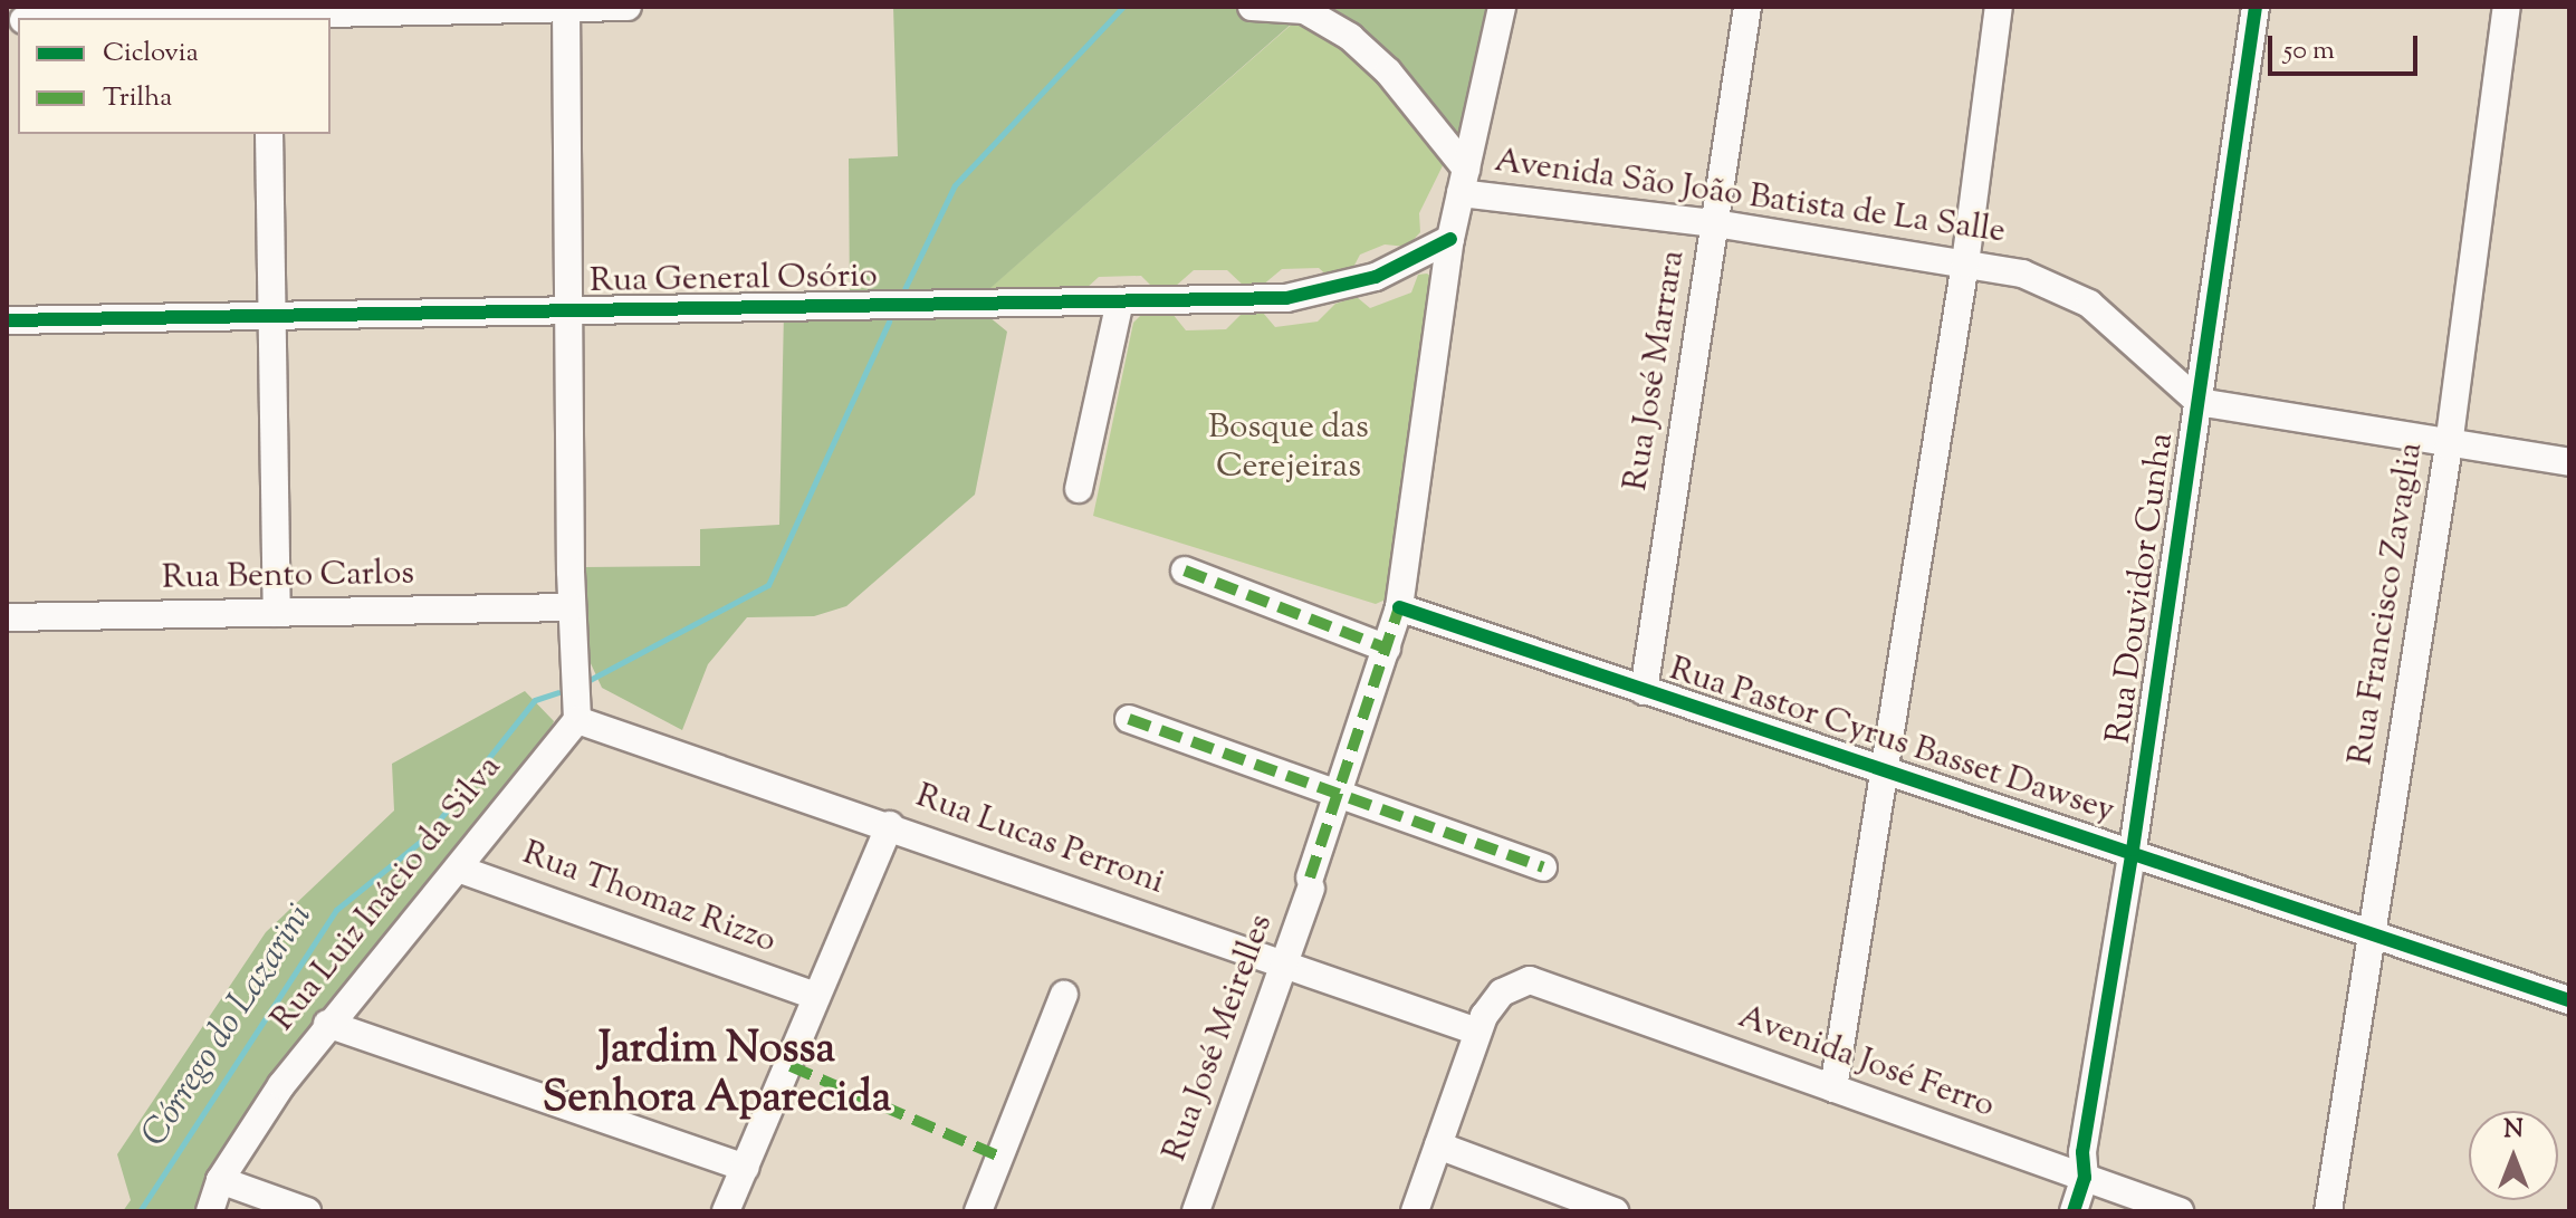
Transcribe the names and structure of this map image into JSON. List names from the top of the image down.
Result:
{
  "streets": {
    "street": [
      "Avenida São João Batista de La Salle",
      "Rua General Osório",
      "Rua José Marrara",
      "Rua Bento Carlos",
      "Rua Douvidor Cunha",
      "Rua Francisco Zavaglia",
      "Rua Pastor Cyrus Basset Dawsey",
      "Rua Lucas Perroni",
      "Rua Luiz Inácio da Silva",
      "Rua Thomaz Rizzo",
      "Rua José Meirelles",
      "Avenida José Ferro"
    ]
  },
  "crossings": [
    ["Avenida São João Batista de La Salle", "Rua José Marrara"],
    ["Avenida São João Batista de La Salle", "Rua Douvidor Cunha"],
    ["Avenida São João Batista de La Salle", "Rua José Meirelles"],
    ["Rua General Osório", "Rua José Meirelles"],
    ["Rua José Marrara", "Rua Pastor Cyrus Basset Dawsey"],
    ["Rua Douvidor Cunha", "Rua Pastor Cyrus Basset Dawsey"],
    ["Rua Douvidor Cunha", "Avenida José Ferro"],
    ["Rua Francisco Zavaglia", "Rua Pastor Cyrus Basset Dawsey"],
    ["Rua Pastor Cyrus Basset Dawsey", "Rua José Meirelles"],
    ["Rua Lucas Perroni", "Rua Luiz Inácio da Silva"],
    ["Rua Lucas Perroni", "Rua José Meirelles"],
    ["Rua Lucas Perroni", "Avenida José Ferro"],
    ["Rua Luiz Inácio da Silva", "Rua Thomaz Rizzo"]
  ],
  "districts": ["Jardim Nossa Senhora Aparecida"],
  "water": ["Córrego do Lazarini"],
  "parks": ["Bosque das Cerejeiras"],
  "legend": ["Ciclovia", "Trilha"],
  "scale_bar": "50 m",
  "north": "top"
}
